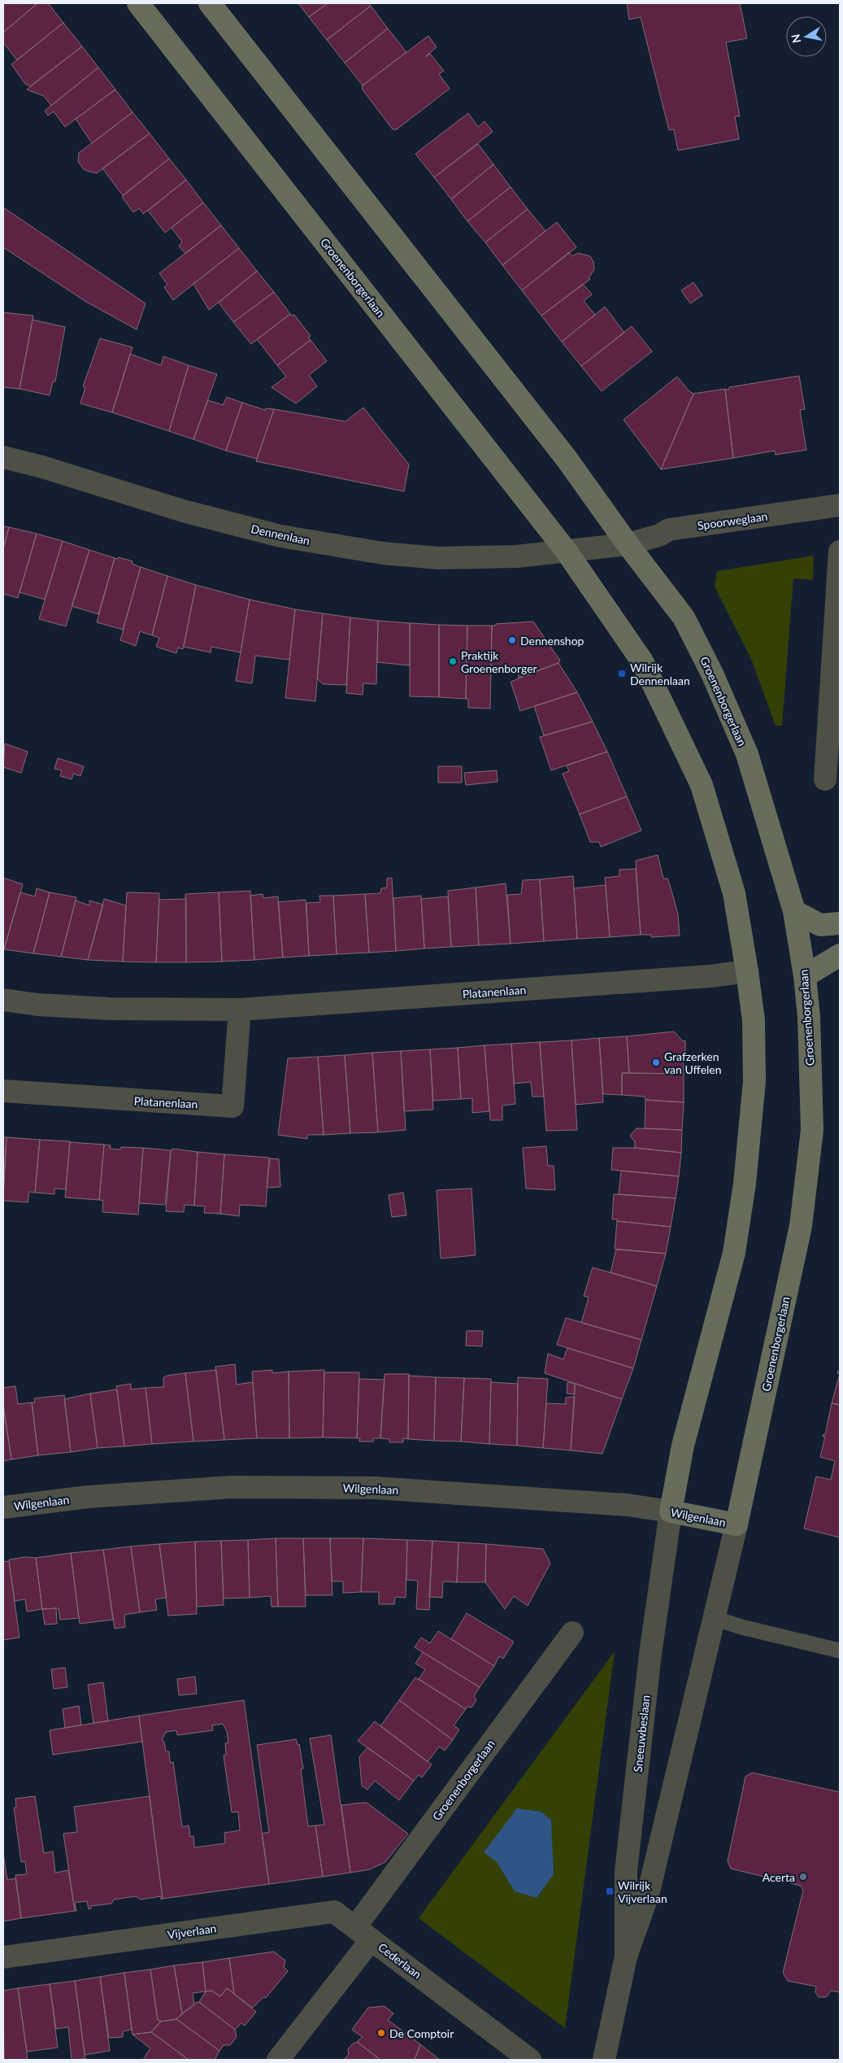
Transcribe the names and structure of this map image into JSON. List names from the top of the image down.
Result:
{
  "streets": {
    "street": [
      "Groenenborgerlaan",
      "Spoorweglaan",
      "Dennenlaan",
      "Platanenlaan",
      "Wilgenlaan",
      "Sneeuwbeslaan",
      "Vijverlaan",
      "Cederlaan"
    ]
  },
  "crossings": [
    ["Groenenborgerlaan", "Spoorweglaan"],
    ["Groenenborgerlaan", "Dennenlaan"],
    ["Groenenborgerlaan", "Platanenlaan"],
    ["Groenenborgerlaan", "Wilgenlaan"],
    ["Groenenborgerlaan", "Sneeuwbeslaan"],
    ["Groenenborgerlaan", "Vijverlaan"],
    ["Groenenborgerlaan", "Cederlaan"],
    ["Wilgenlaan", "Sneeuwbeslaan"],
    ["Vijverlaan", "Cederlaan"]
  ],
  "places": {
    "other": [
      "Dennenshop",
      "Praktijk Groenenborger",
      "Grafzerken van Uffelen",
      "Acerta",
      "De Comptoir"
    ],
    "transit": ["Wilrijk Dennenlaan", "Wilrijk Vijverlaan"]
  },
  "north": "left"
}
